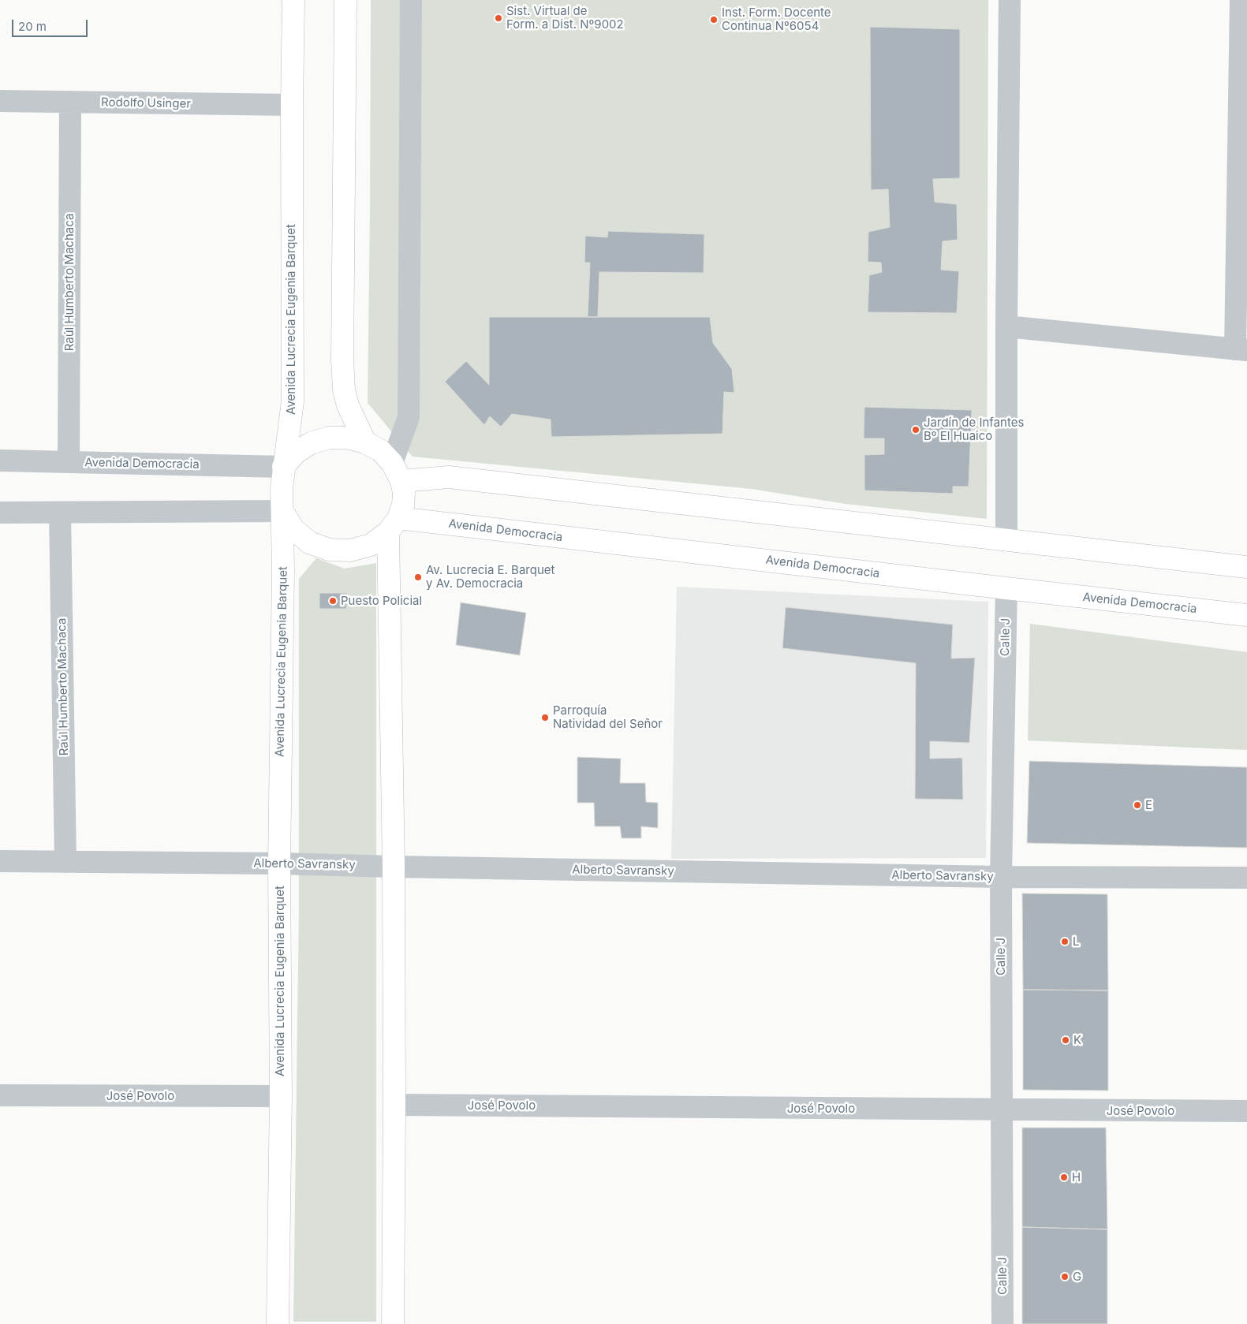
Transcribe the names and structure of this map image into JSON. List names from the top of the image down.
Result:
{
  "streets": {
    "main road": ["Avenida Lucrecia Eugenia Barquet", "Avenida Democracia"],
    "street": [
      "Rodolfo Usinger",
      "Raúl Humberto Machaca",
      "Calle J",
      "Alberto Savransky",
      "José Povolo"
    ]
  },
  "crossings": [
    ["Rodolfo Usinger", "Raúl Humberto Machaca"],
    ["Rodolfo Usinger", "Avenida Lucrecia Eugenia Barquet"],
    ["Raúl Humberto Machaca", "Avenida Democracia"],
    ["Raúl Humberto Machaca", "Alberto Savransky"],
    ["Avenida Lucrecia Eugenia Barquet", "Avenida Democracia"],
    ["Avenida Lucrecia Eugenia Barquet", "Alberto Savransky"],
    ["Avenida Lucrecia Eugenia Barquet", "José Povolo"],
    ["Avenida Democracia", "Calle J"],
    ["Calle J", "Alberto Savransky"],
    ["Calle J", "José Povolo"]
  ],
  "places": [
    "Sist. Virtual de Form. a Dist. Nº9002",
    "Inst. Form. Docente Continua Nº6054",
    "Jardín de Infantes Bº El Huaico",
    "Av. Lucrecia E. Barquet y Av. Democracia",
    "Puesto Policial",
    "Parroquía Natividad del Señor",
    "E",
    "L",
    "K",
    "H",
    "G"
  ],
  "scale_bar": "20 m"
}
